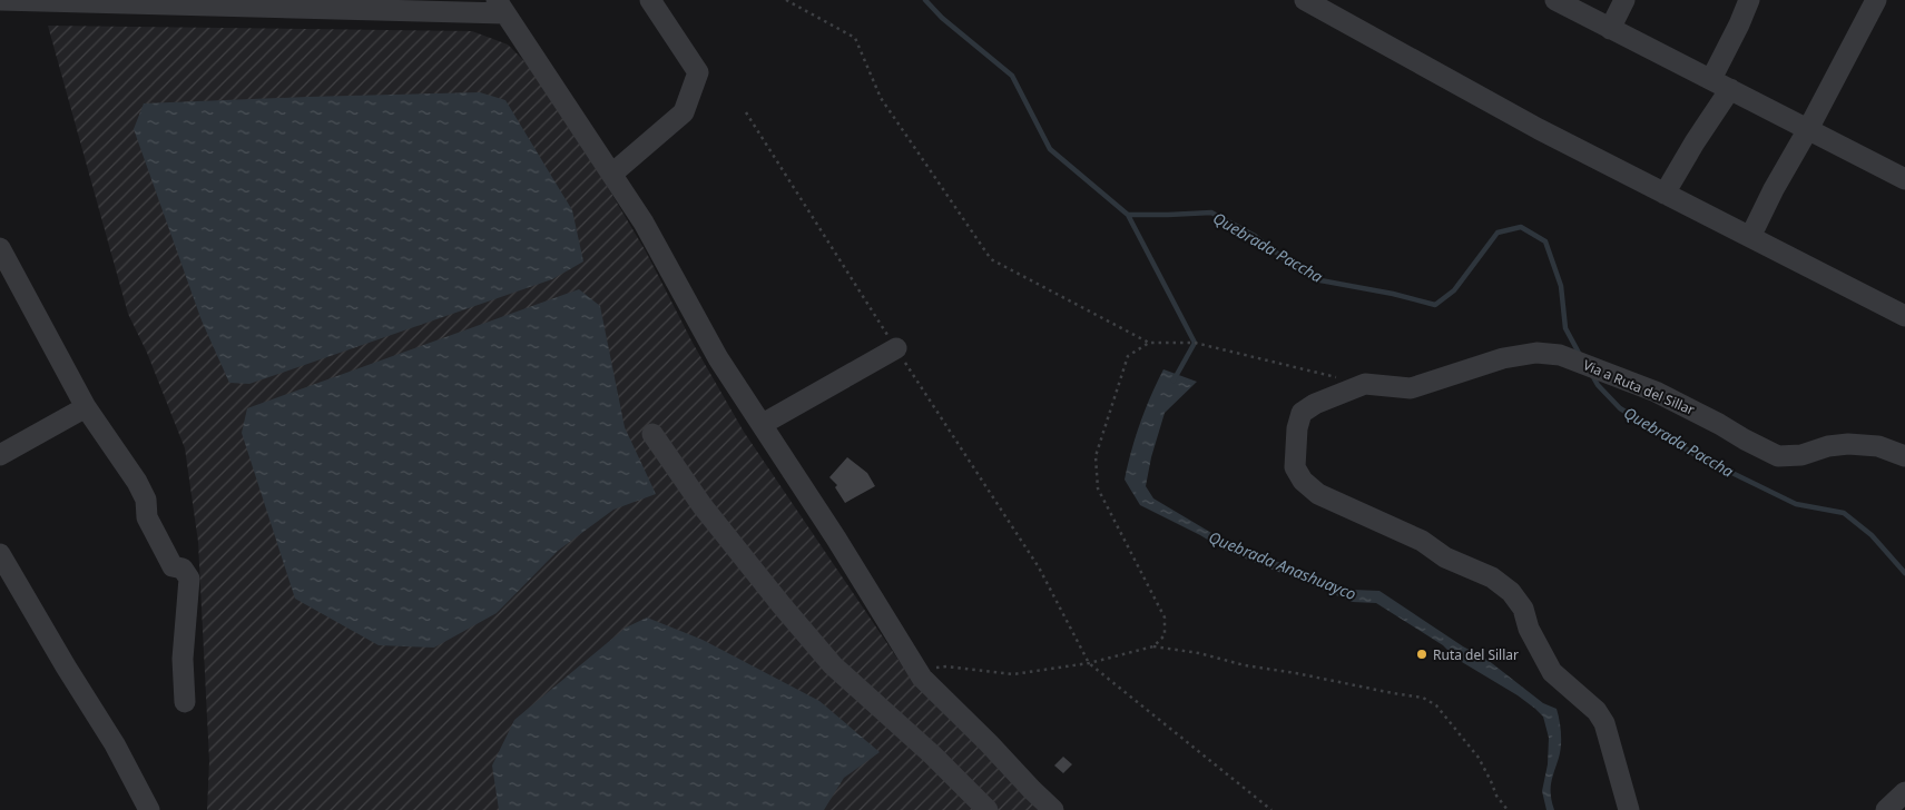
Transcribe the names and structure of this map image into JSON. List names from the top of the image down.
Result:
{
  "streets": {
    "street": ["Via a Ruta del Sillar"]
  },
  "water": ["Quebrada Paccha", "Quebrada Anashuayco"],
  "places": ["Ruta del Sillar"]
}
